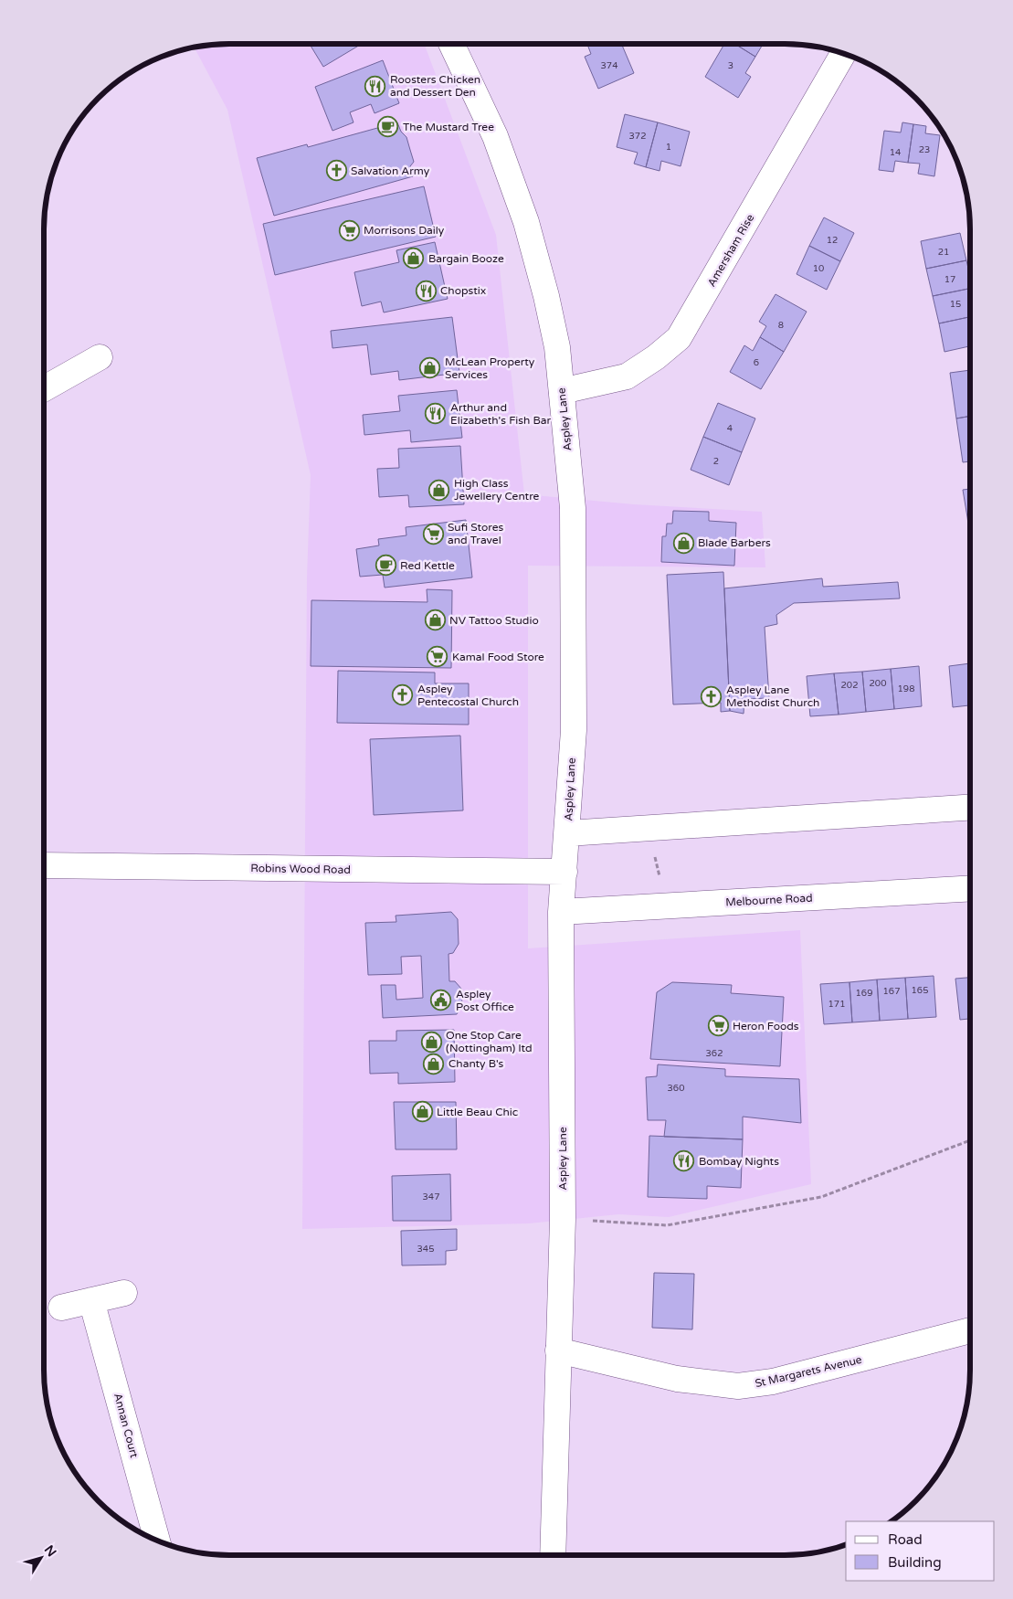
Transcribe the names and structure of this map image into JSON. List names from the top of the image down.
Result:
{
  "streets": {
    "street": [
      "Amersham Rise",
      "Aspley Lane",
      "Robins Wood Road",
      "Melbourne Road",
      "St Margarets Avenue",
      "Annan Court"
    ]
  },
  "crossings": [
    ["Amersham Rise", "Aspley Lane"],
    ["Aspley Lane", "Robins Wood Road"],
    ["Aspley Lane", "Melbourne Road"],
    ["Aspley Lane", "St Margarets Avenue"]
  ],
  "places": {
    "restaurant": [
      "Roosters Chicken and Dessert Den",
      "Chopstix",
      "Arthur and Elizabeth's Fish Bar",
      "Bombay Nights"
    ],
    "cafe": ["The Mustard Tree", "Red Kettle"],
    "church": ["Salvation Army", "Aspley Pentecostal Church", "Aspley Lane Methodist Church"],
    "supermarket": [
      "Morrisons Daily",
      "Sufi Stores and Travel",
      "Kamal Food Store",
      "Heron Foods"
    ],
    "shop": [
      "Bargain Booze",
      "McLean Property Services",
      "High Class Jewellery Centre",
      "Blade Barbers",
      "NV Tattoo Studio",
      "One Stop Care (Nottingham) ltd",
      "Chanty B's",
      "Little Beau Chic"
    ],
    "public building": ["Aspley Post Office"]
  },
  "house_numbers": [
    "374",
    "3",
    "372",
    "1",
    "23",
    "14",
    "12",
    "21",
    "10",
    "17",
    "15",
    "8",
    "6",
    "4",
    "2",
    "200",
    "202",
    "198",
    "165",
    "167",
    "169",
    "171",
    "362",
    "360",
    "347",
    "345"
  ],
  "legend": ["Road", "Building"],
  "north": "top right"
}
